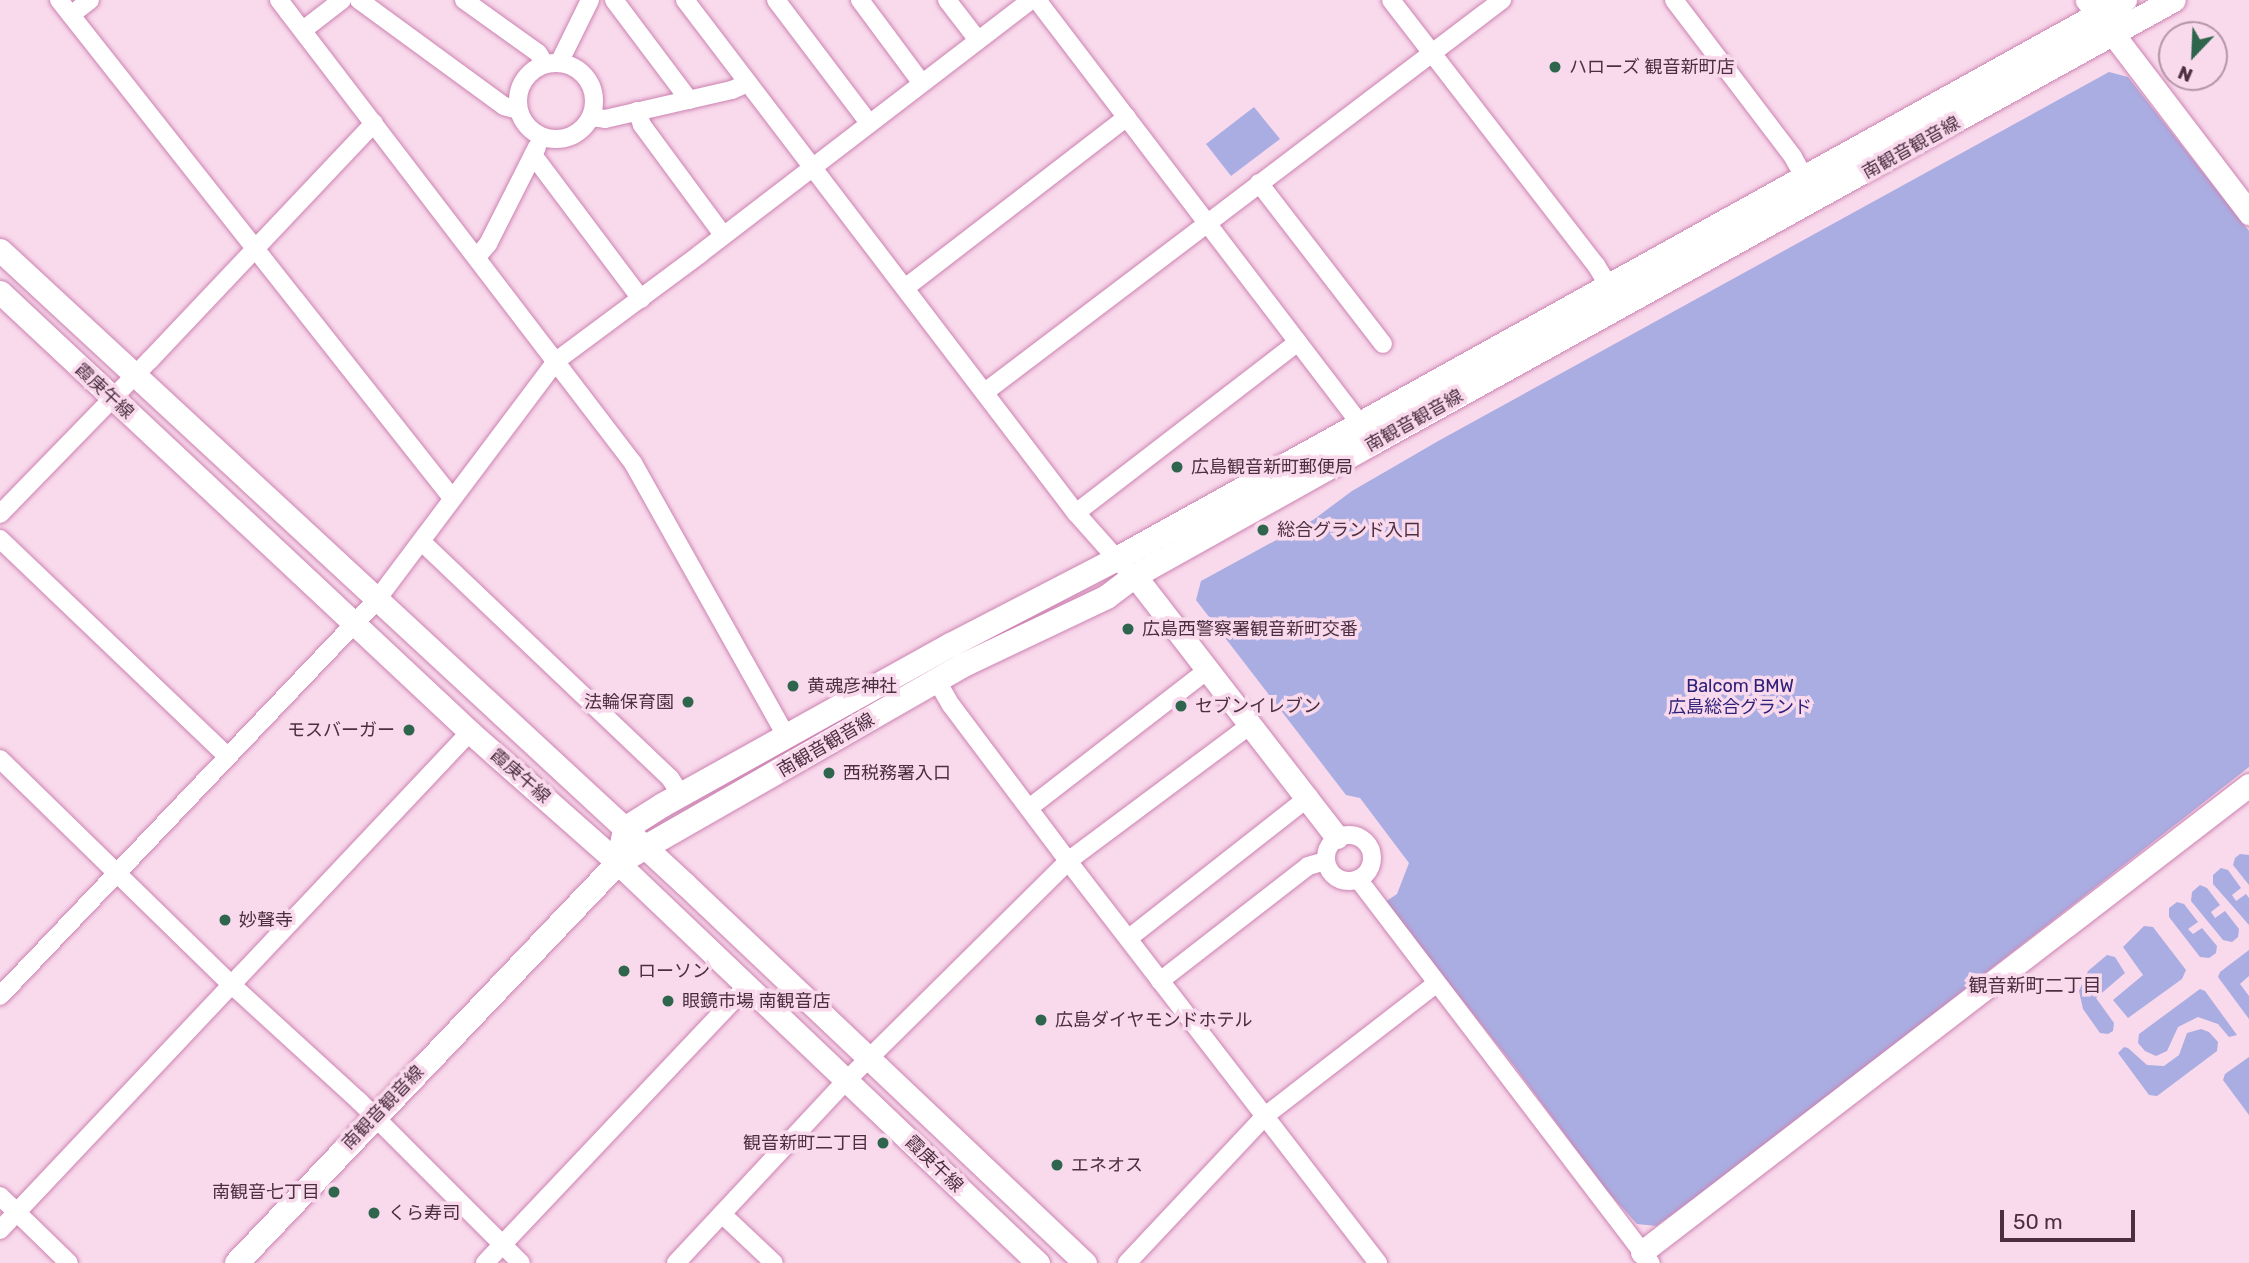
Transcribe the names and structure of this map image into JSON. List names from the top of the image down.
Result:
{
  "streets": {
    "main road": ["南観音観音線"],
    "street": ["霞庚午線"]
  },
  "crossings": [
    ["南観音観音線", "霞庚午線"]
  ],
  "districts": ["観音新町二丁目"],
  "parks": ["Balcom BMW 広島総合グランド"],
  "places": [
    "ハローズ 観音新町店",
    "広島観音新町郵便局",
    "総合グランド入口",
    "広島西警察署観音新町交番",
    "黄魂彦神社",
    "法輪保育園",
    "セブンイレブン",
    "モスバーガー",
    "西税務署入口",
    "妙聲寺",
    "ローソン",
    "眼鏡市場 南観音店",
    "広島ダイヤモンドホテル",
    "観音新町二丁目",
    "エネオス",
    "南観音七丁目",
    "くら寿司"
  ],
  "scale_bar": "50 m",
  "north": "bottom left"
}
